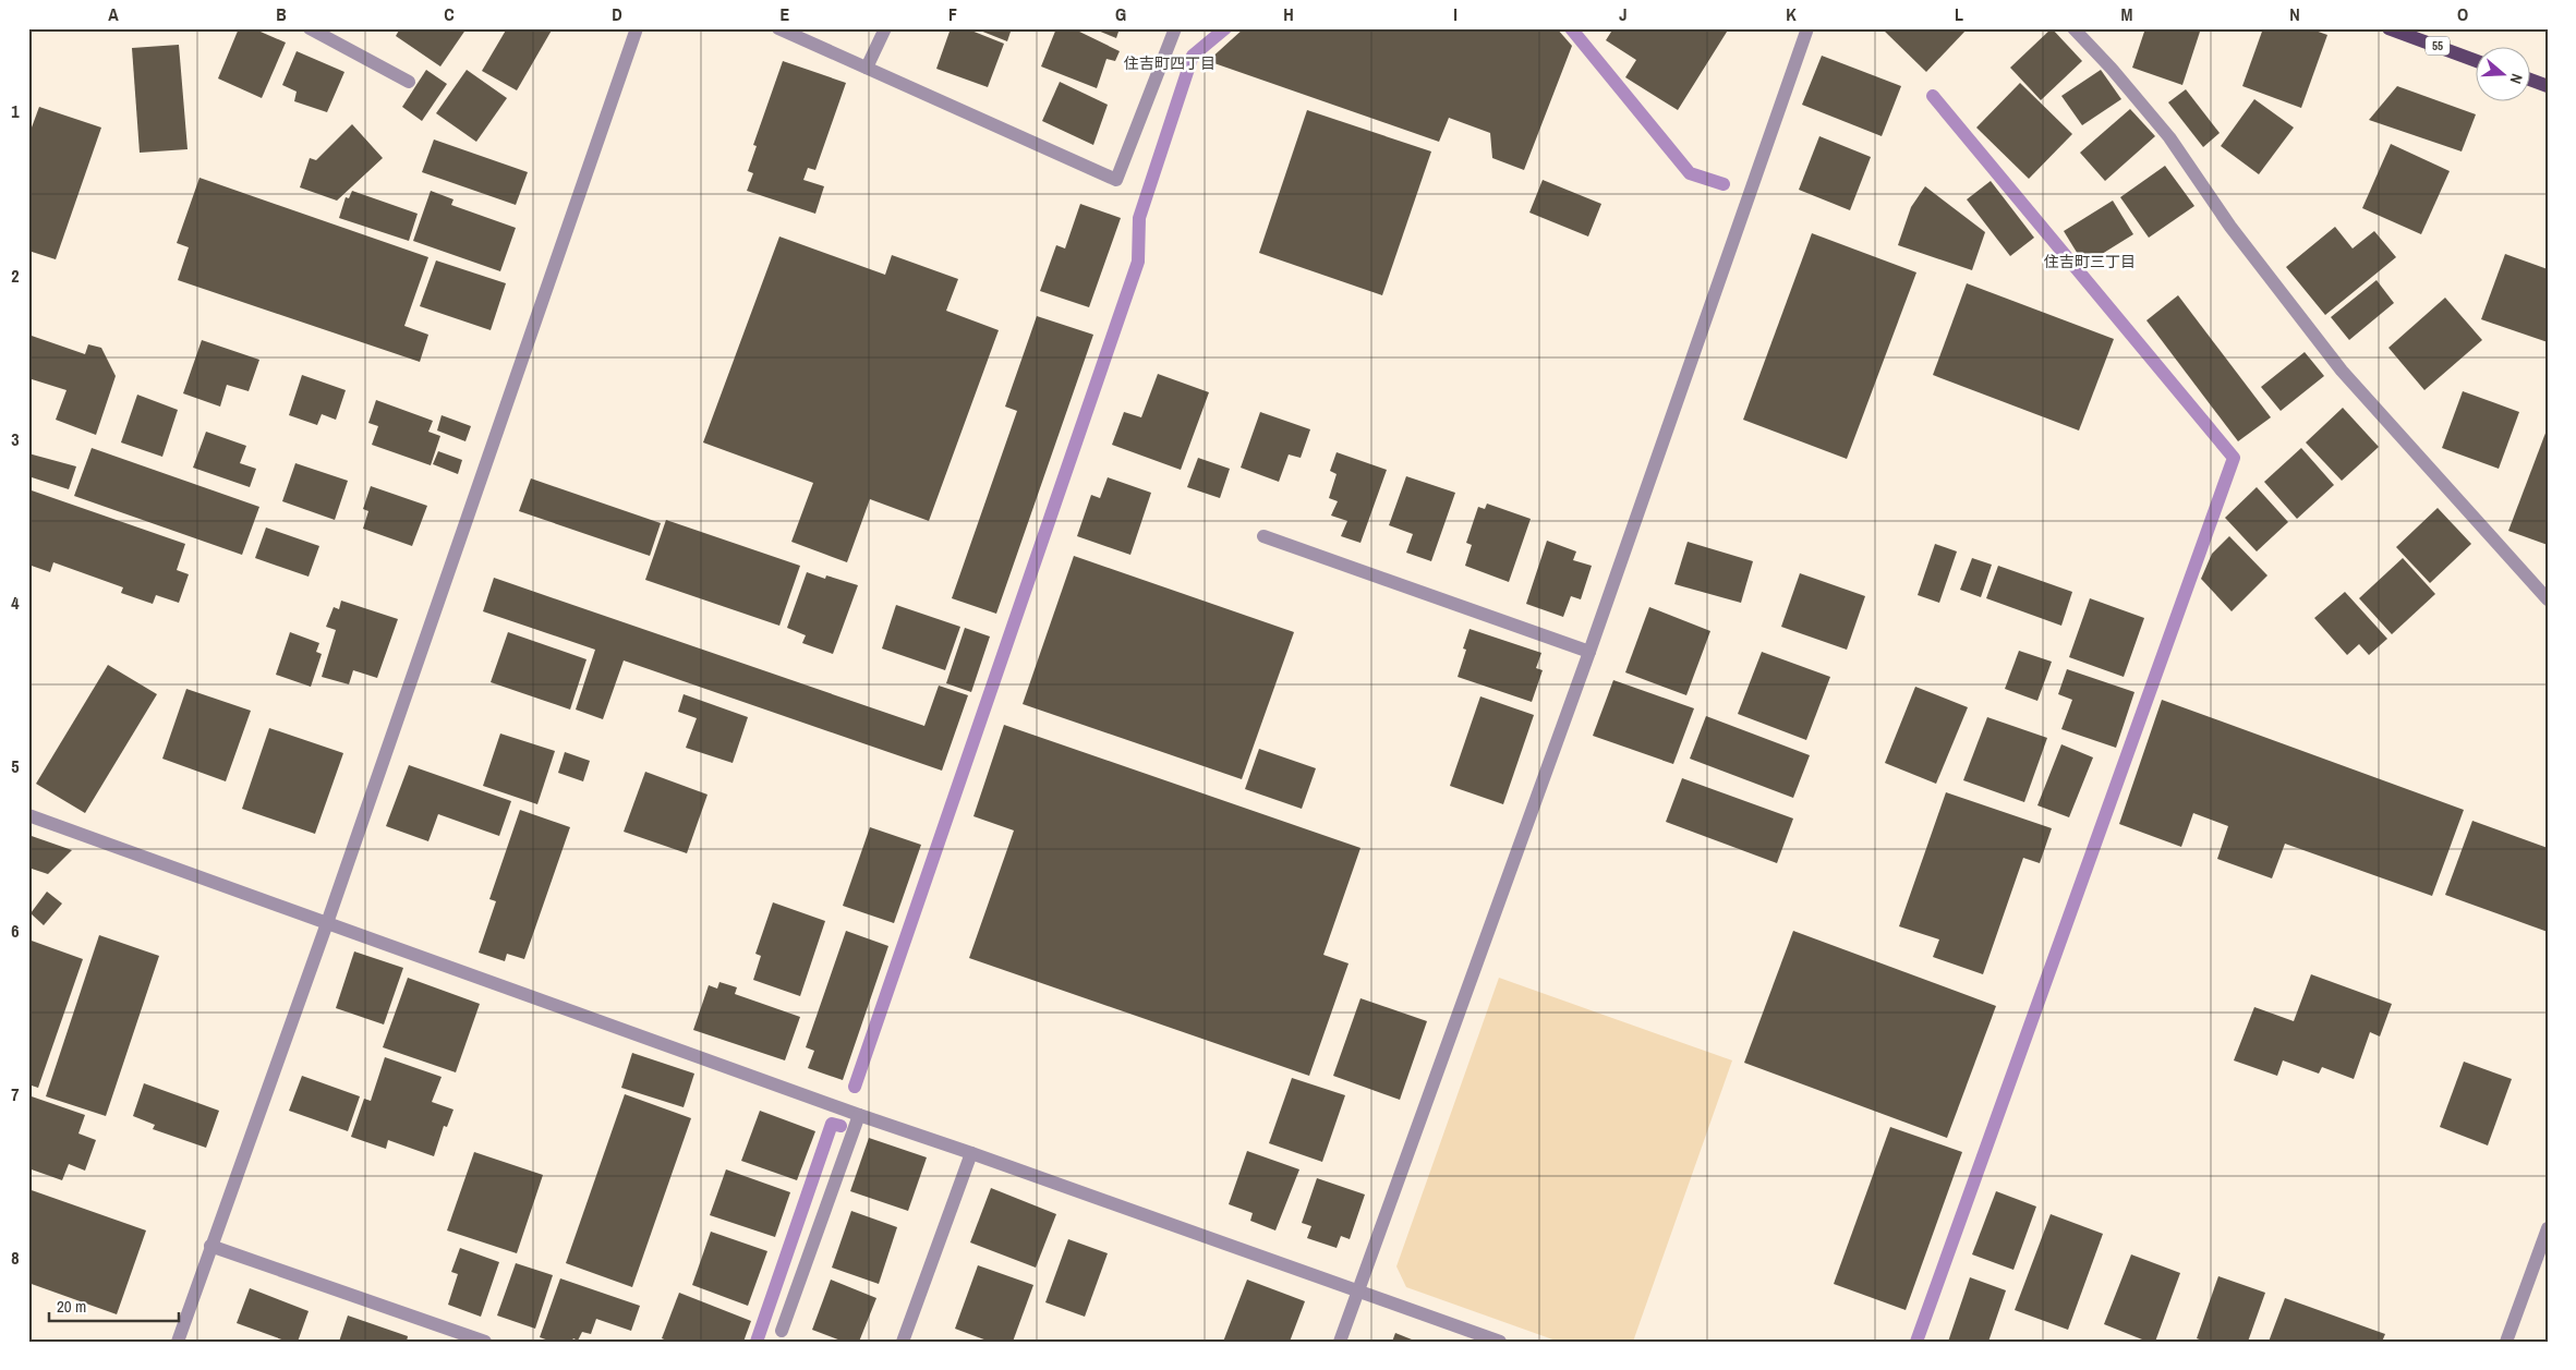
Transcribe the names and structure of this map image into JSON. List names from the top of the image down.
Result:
{
  "streets": {
    "main road": ["55"]
  },
  "districts": ["住吉町四丁目", "住吉町三丁目"],
  "scale_bar": "20 m",
  "north": "right",
  "grid": {
    "columns": [
      "A",
      "B",
      "C",
      "D",
      "E",
      "F",
      "G",
      "H",
      "I",
      "J",
      "K",
      "L",
      "M",
      "N",
      "O"
    ],
    "rows": [
      "1",
      "2",
      "3",
      "4",
      "5",
      "6",
      "7",
      "8"
    ]
  }
}
